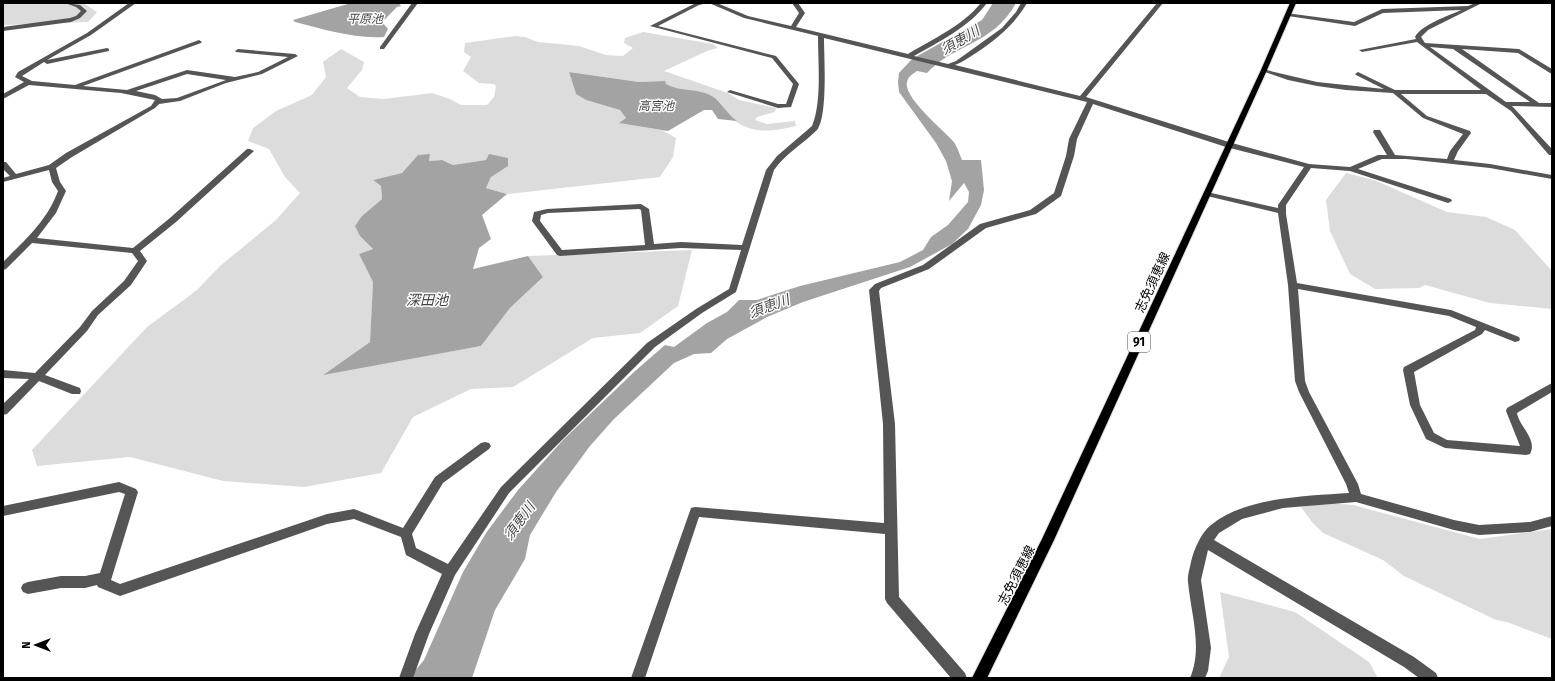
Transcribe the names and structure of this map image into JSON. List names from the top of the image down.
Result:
{
  "streets": {
    "main road": ["志免須恵線", "91"]
  },
  "water": [
    "平原池",
    "須恵川",
    "高宮池",
    "深田池"
  ],
  "north": "left"
}
